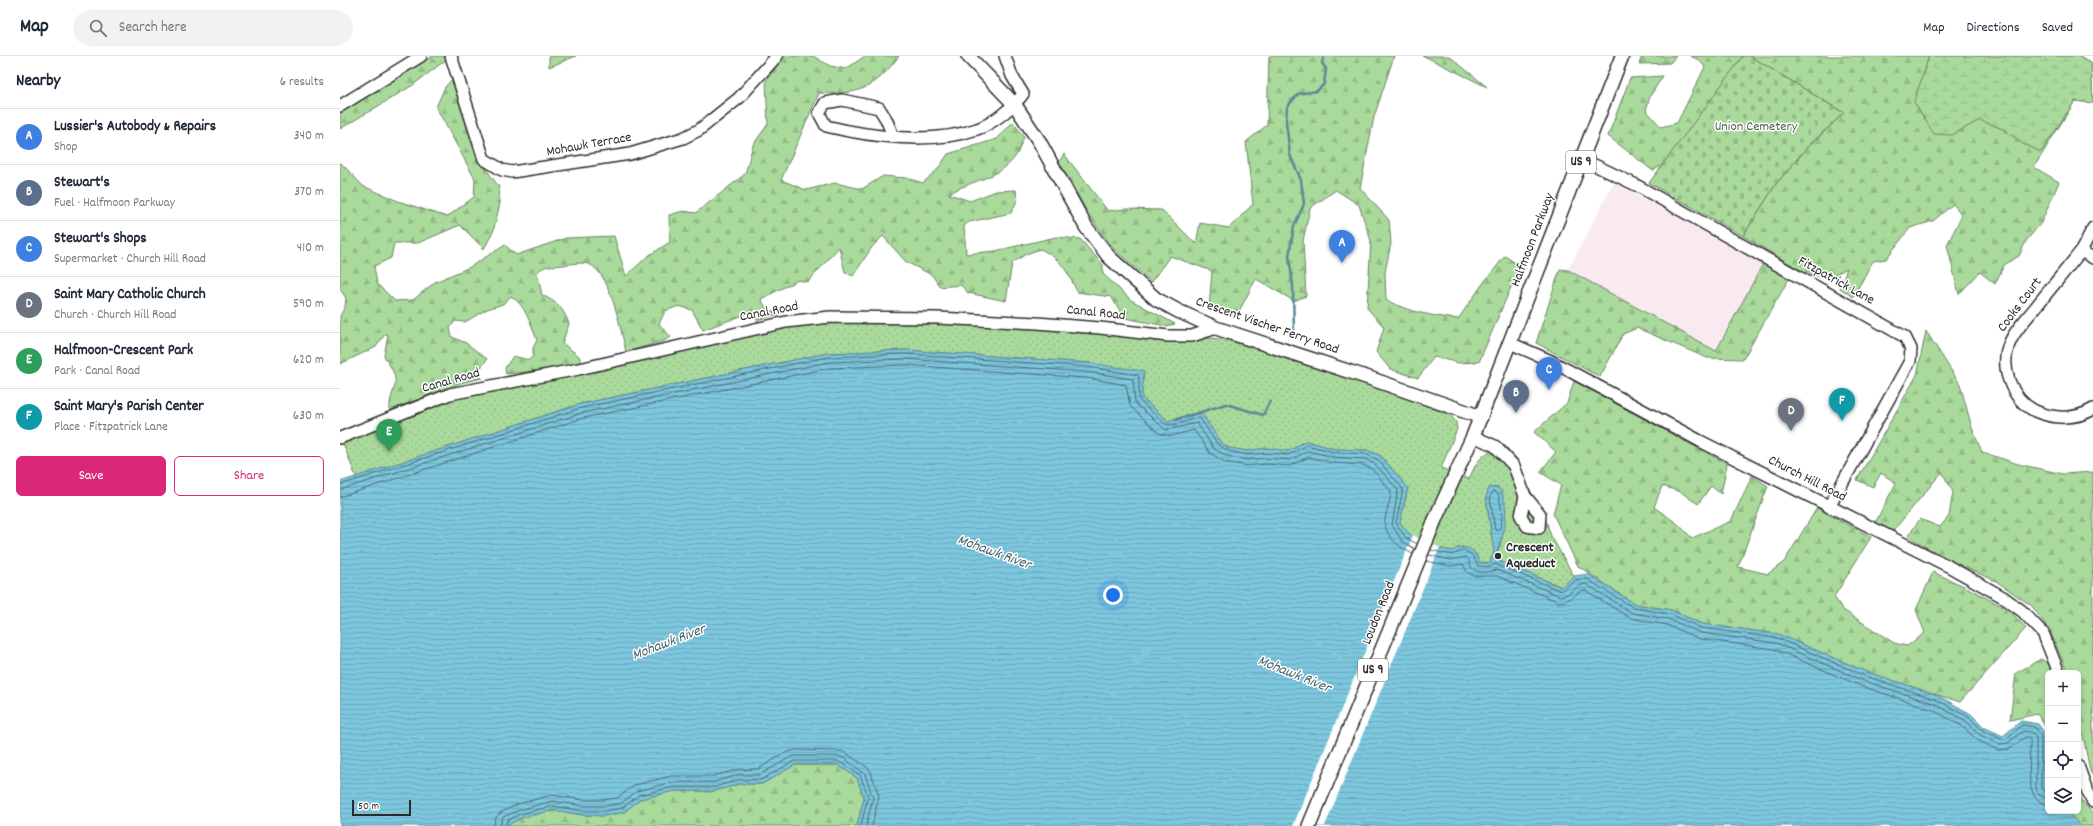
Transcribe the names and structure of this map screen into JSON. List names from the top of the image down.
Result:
{
  "streets": {
    "main road": [
      "US 9",
      "Halfmoon Parkway",
      "Crescent Vischer Ferry Road",
      "Loudon Road"
    ],
    "street": [
      "Mohawk Terrace",
      "Fitzpatrick Lane",
      "Cooks Court",
      "Canal Road",
      "Church Hill Road"
    ]
  },
  "crossings": [
    ["Halfmoon Parkway", "Fitzpatrick Lane"],
    ["Halfmoon Parkway", "Crescent Vischer Ferry Road"],
    ["Halfmoon Parkway", "Church Hill Road"],
    ["Halfmoon Parkway", "Loudon Road"],
    ["Fitzpatrick Lane", "Church Hill Road"],
    ["Canal Road", "Crescent Vischer Ferry Road"]
  ],
  "water": ["Mohawk River"],
  "parks": ["Union Cemetery"],
  "places": ["Crescent Aqueduct"],
  "scale_bar": "50 m",
  "page": {
    "header": "Map",
    "search": "Search here",
    "nav": ["Map", "Directions", "Saved"],
    "heading": ["Nearby", "6 results"],
    "list": [
      {
        "mark": "A",
        "name": "Lussier's Autobody & Repairs",
        "note": "Shop",
        "value": "340 m"
      },
      {
        "mark": "B",
        "name": "Stewart's",
        "note": "Fuel · Halfmoon Parkway",
        "value": "370 m"
      },
      {
        "mark": "C",
        "name": "Stewart's Shops",
        "note": "Supermarket · Church Hill Road",
        "value": "410 m"
      },
      {
        "mark": "D",
        "name": "Saint Mary Catholic Church",
        "note": "Church · Church Hill Road",
        "value": "590 m"
      },
      {
        "mark": "E",
        "name": "Halfmoon-Crescent Park",
        "note": "Park · Canal Road",
        "value": "620 m"
      },
      {
        "mark": "F",
        "name": "Saint Mary's Parish Center",
        "note": "Place · Fitzpatrick Lane",
        "value": "630 m"
      }
    ],
    "pins": [
      "A",
      "C",
      "B",
      "F",
      "D",
      "E"
    ],
    "buttons": ["Save", "Share"],
    "map_buttons": ["+", "−"],
    "scale": "50 m"
  }
}
